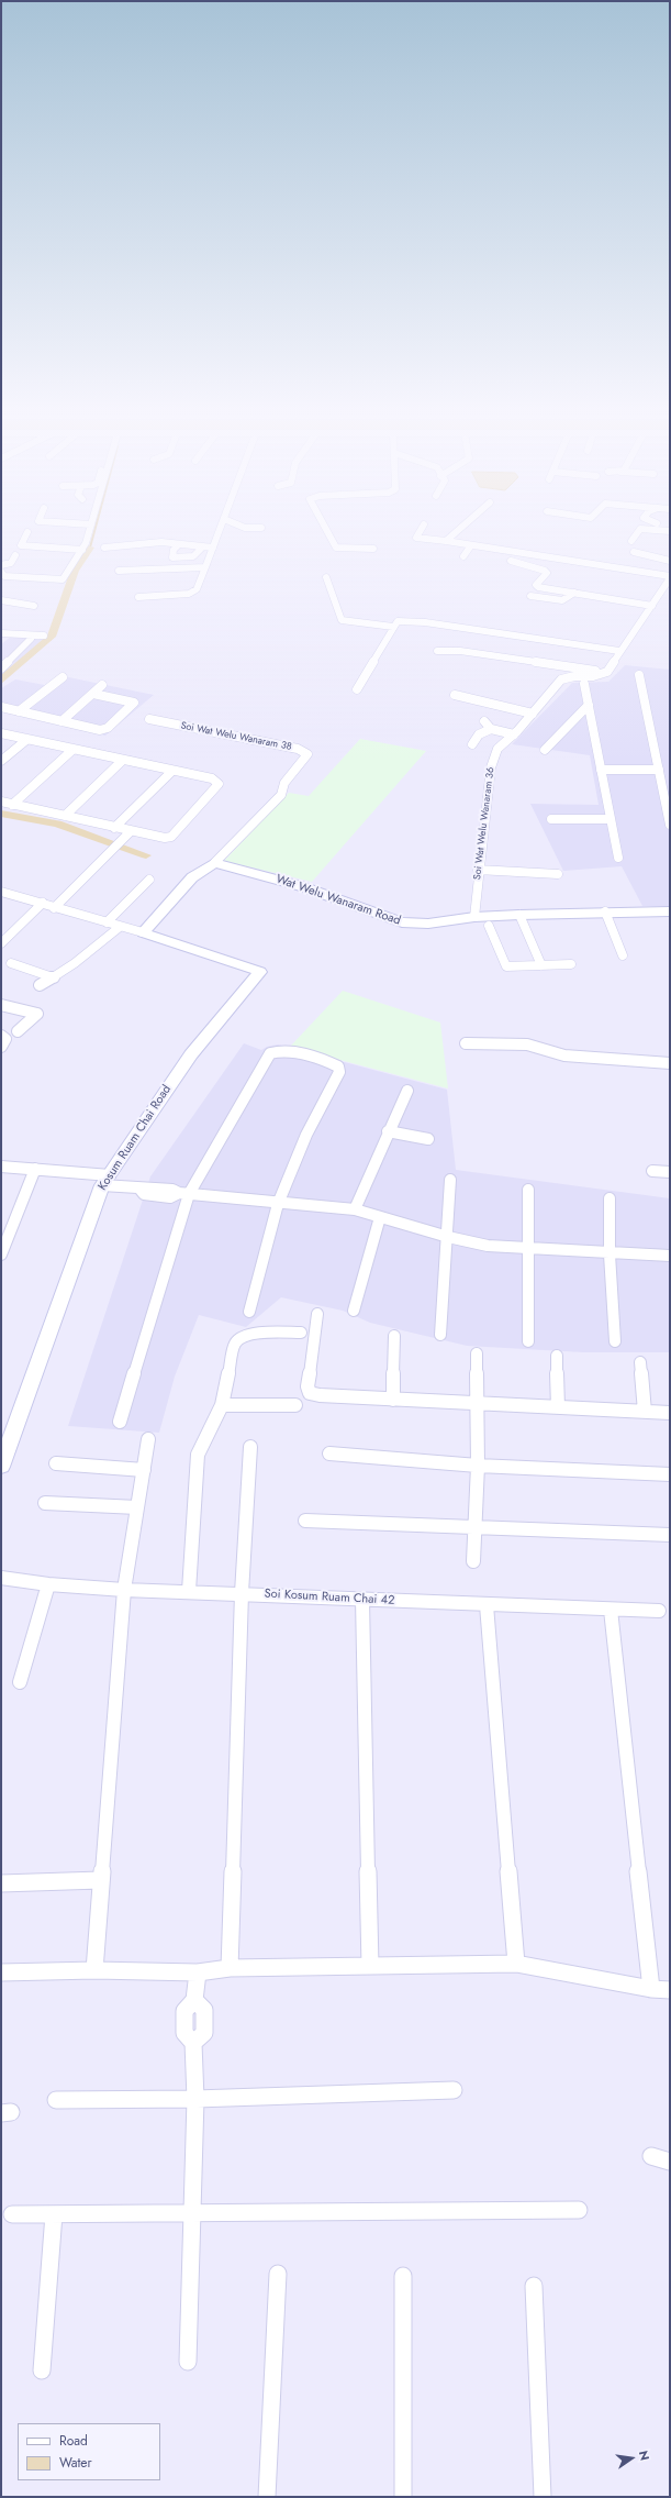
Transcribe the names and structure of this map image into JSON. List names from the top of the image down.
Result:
{
  "streets": {
    "street": [
      "Soi Wat Welu Wanaram 38",
      "Soi Wat Welu Wanaram 36",
      "Wat Welu Wanaram Road",
      "Kosum Ruam Chai Road",
      "Soi Kosum Ruam Chai 42"
    ]
  },
  "crossings": [
    ["Soi Wat Welu Wanaram 38", "Wat Welu Wanaram Road"],
    ["Soi Wat Welu Wanaram 36", "Wat Welu Wanaram Road"]
  ],
  "legend": ["Road", "Water"],
  "north": "right"
}
